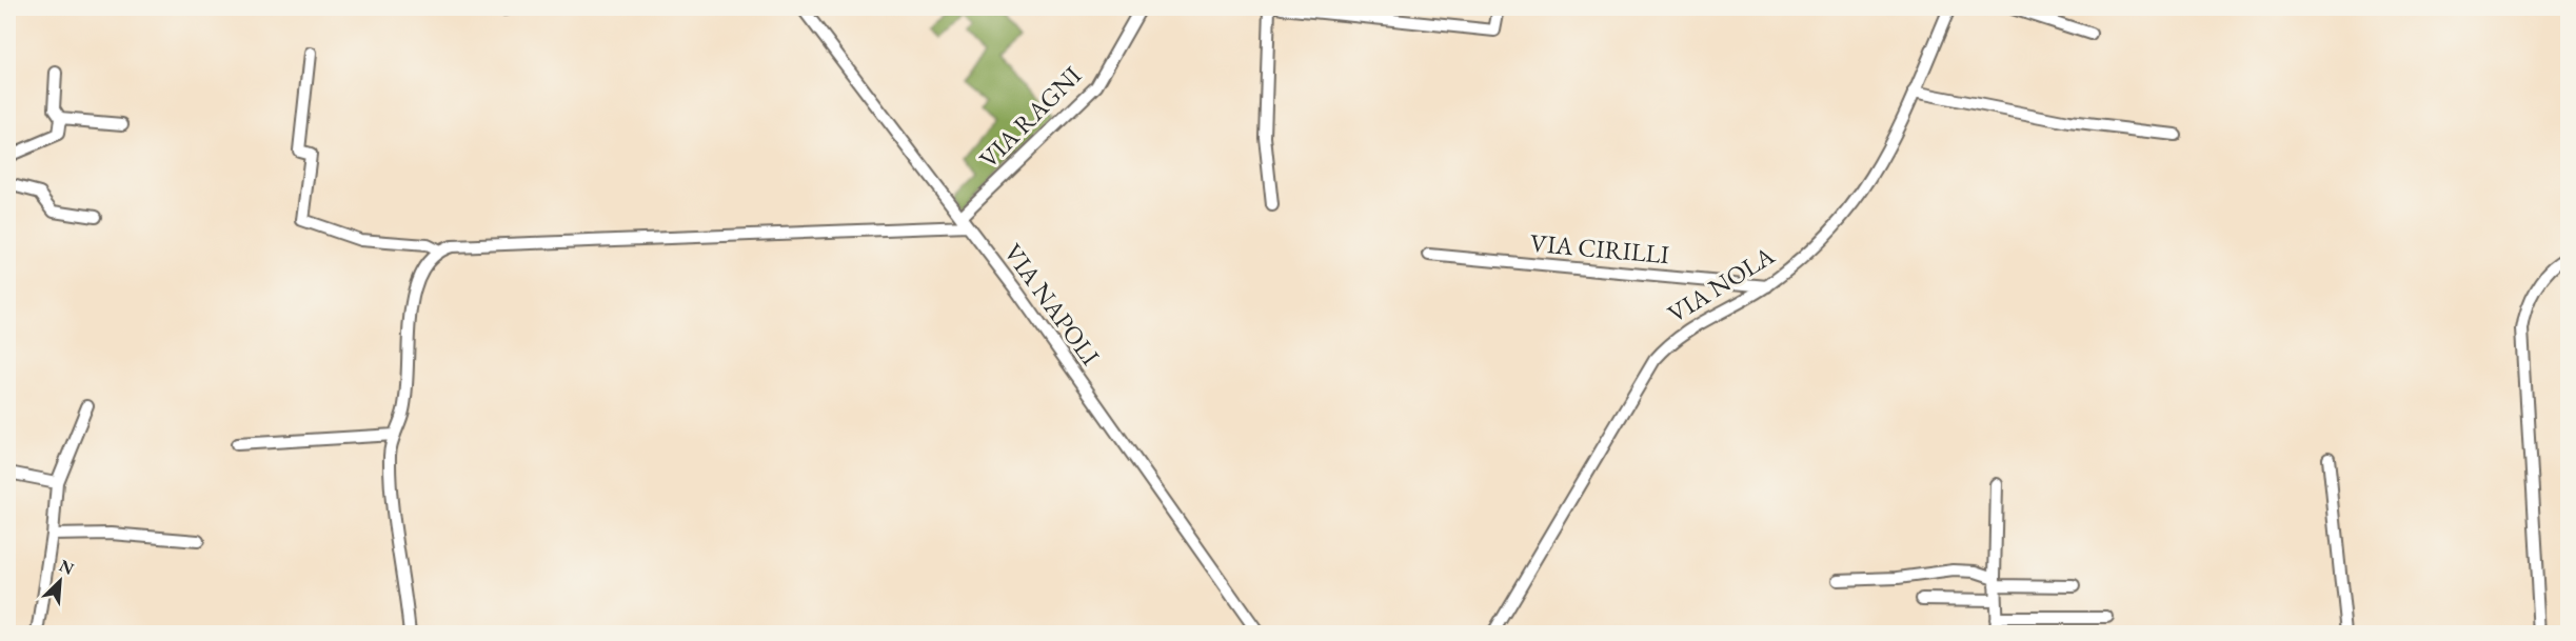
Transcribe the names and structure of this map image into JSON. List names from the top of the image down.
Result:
{
  "streets": {
    "street": [
      "VIA RAGNI",
      "VIA CIRILLI",
      "VIA NOLA",
      "VIA NAPOLI"
    ]
  },
  "crossings": [
    ["VIA RAGNI", "VIA NAPOLI"],
    ["VIA CIRILLI", "VIA NOLA"]
  ],
  "north": "top right"
}
